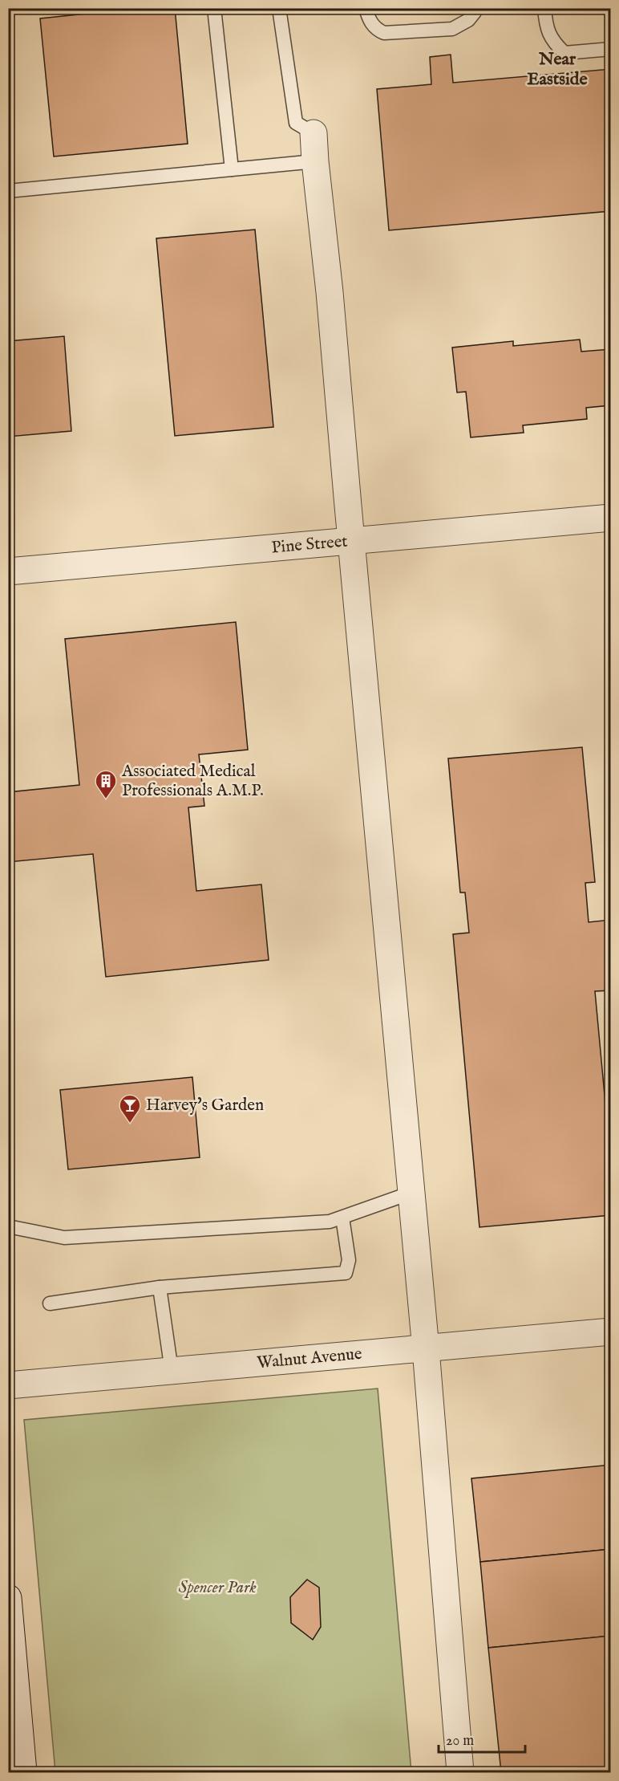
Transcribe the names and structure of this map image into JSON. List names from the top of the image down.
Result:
{
  "streets": {
    "street": ["Pine Street", "Walnut Avenue"]
  },
  "districts": ["Near Eastside"],
  "parks": ["Spencer Park"],
  "places": {
    "building": ["Associated Medical Professionals A.M.P."],
    "bar": ["Harvey's Garden"]
  },
  "scale_bar": "20 m"
}
